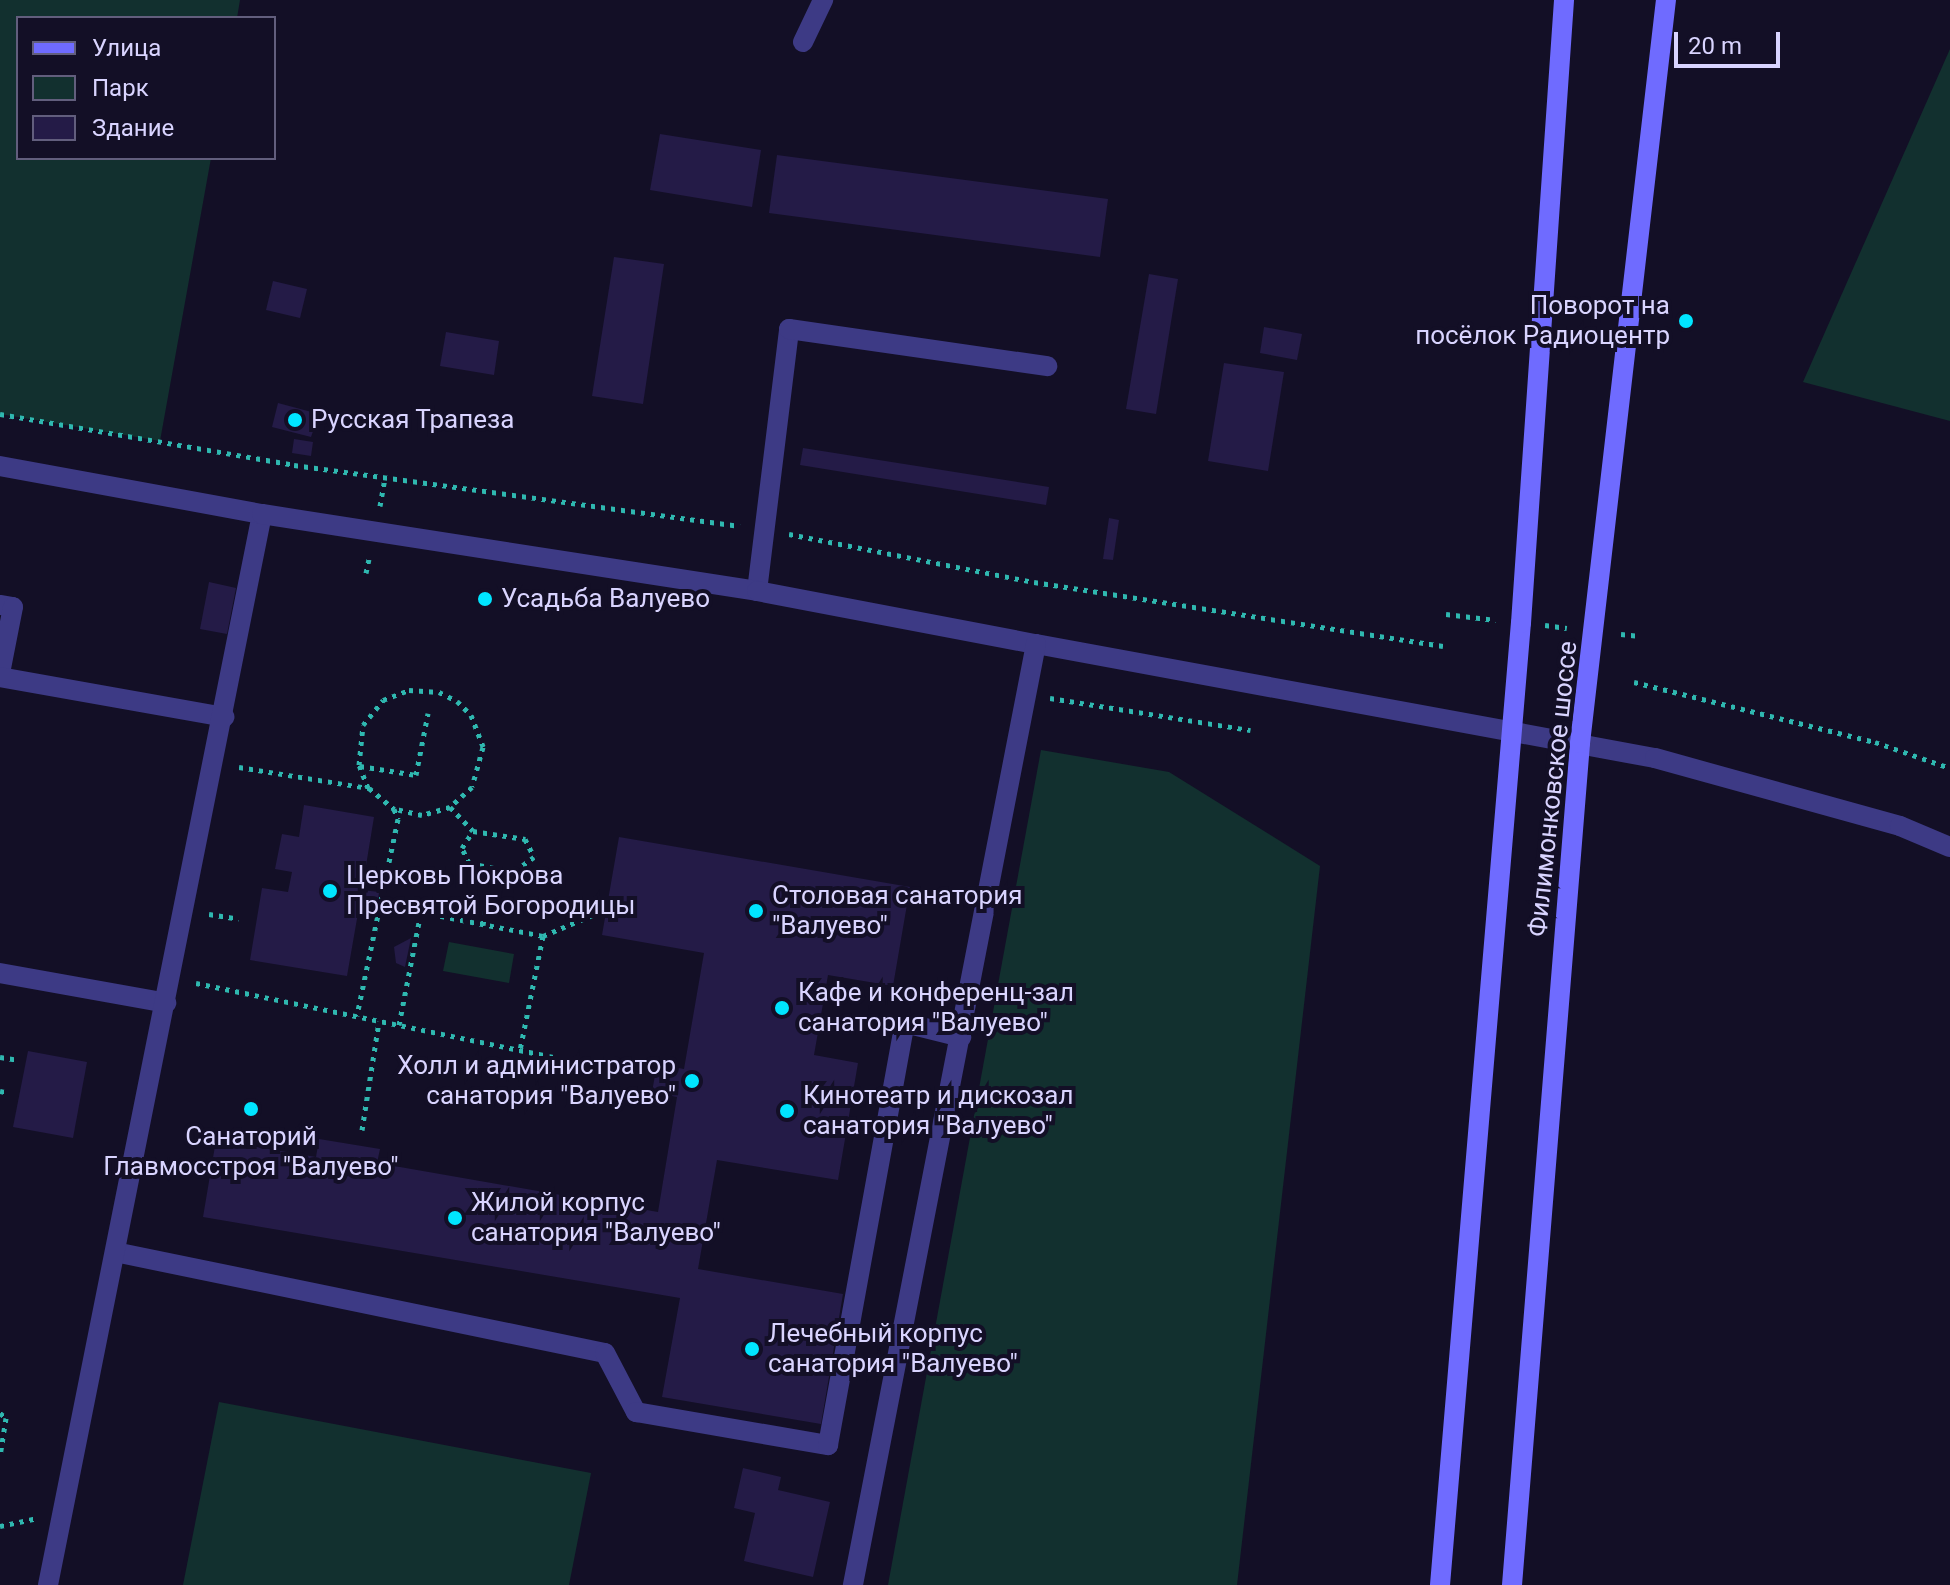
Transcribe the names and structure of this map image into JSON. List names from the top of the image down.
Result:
{
  "streets": {
    "main road": ["Филимонковское шоссе"]
  },
  "places": [
    "Поворот на посёлок Радиоцентр",
    "Русская Трапеза",
    "Усадьба Валуево",
    "Церковь Покрова Пресвятой Богородицы",
    "Столовая санатория \"Валуево\"",
    "Кафе и конференц-зал санатория \"Валуево\"",
    "Холл и администратор санатория \"Валуево\"",
    "Санаторий Главмосстроя \"Валуево\"",
    "Кинотеатр и дискозал санатория \"Валуево\"",
    "Жилой корпус санатория \"Валуево\"",
    "Лечебный корпус санатория \"Валуево\""
  ],
  "legend": ["Улица", "Парк", "Здание"],
  "scale_bar": "20 m"
}
